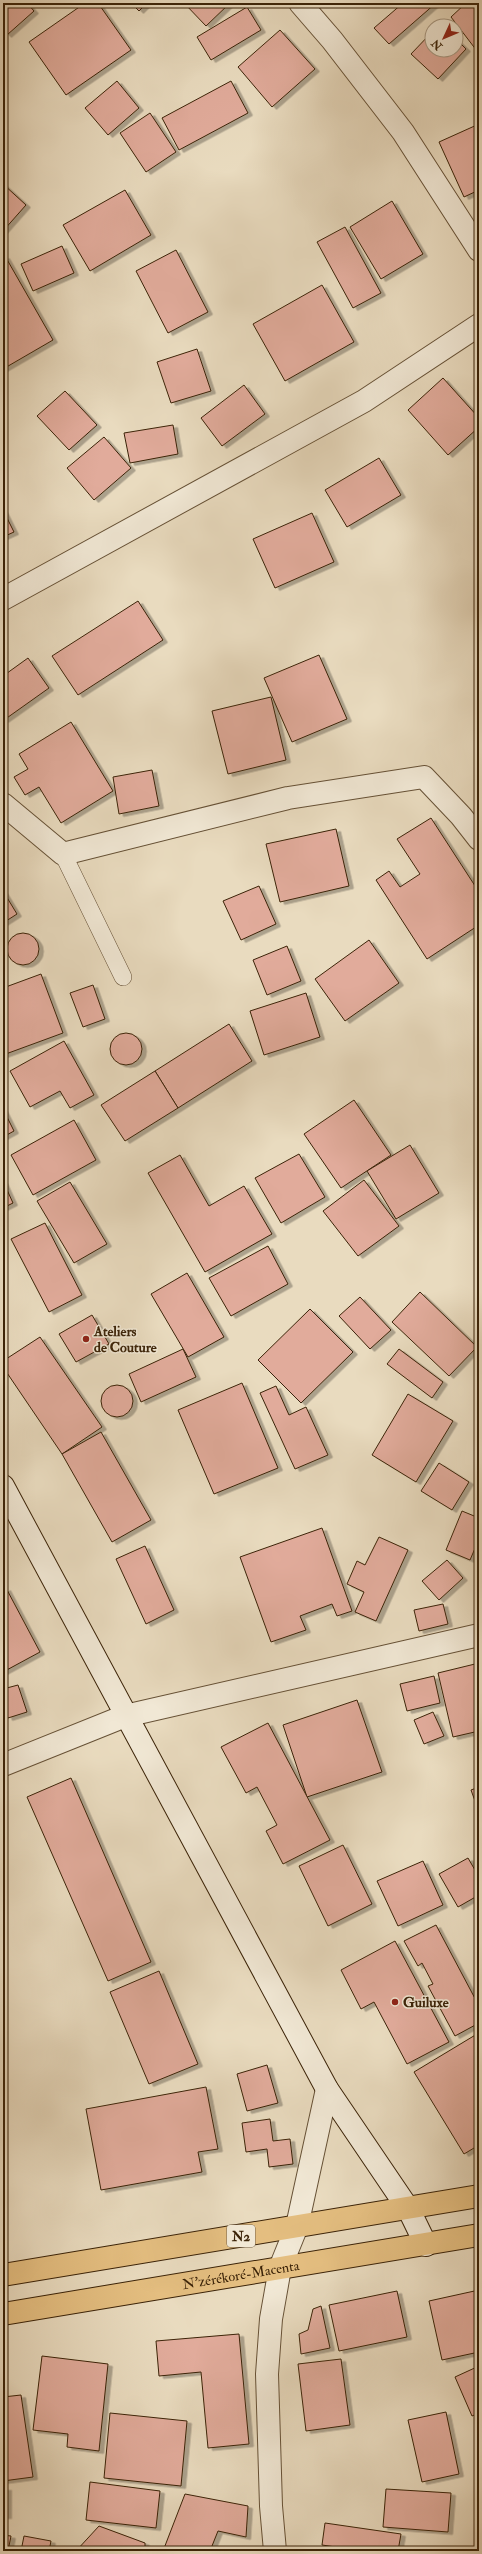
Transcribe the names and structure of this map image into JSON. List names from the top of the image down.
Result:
{
  "streets": {
    "highway": ["N2", "N'zérékoré-Macenta"]
  },
  "places": ["Ateliers de Couture", "Guiluxe"],
  "north": "bottom left"
}
